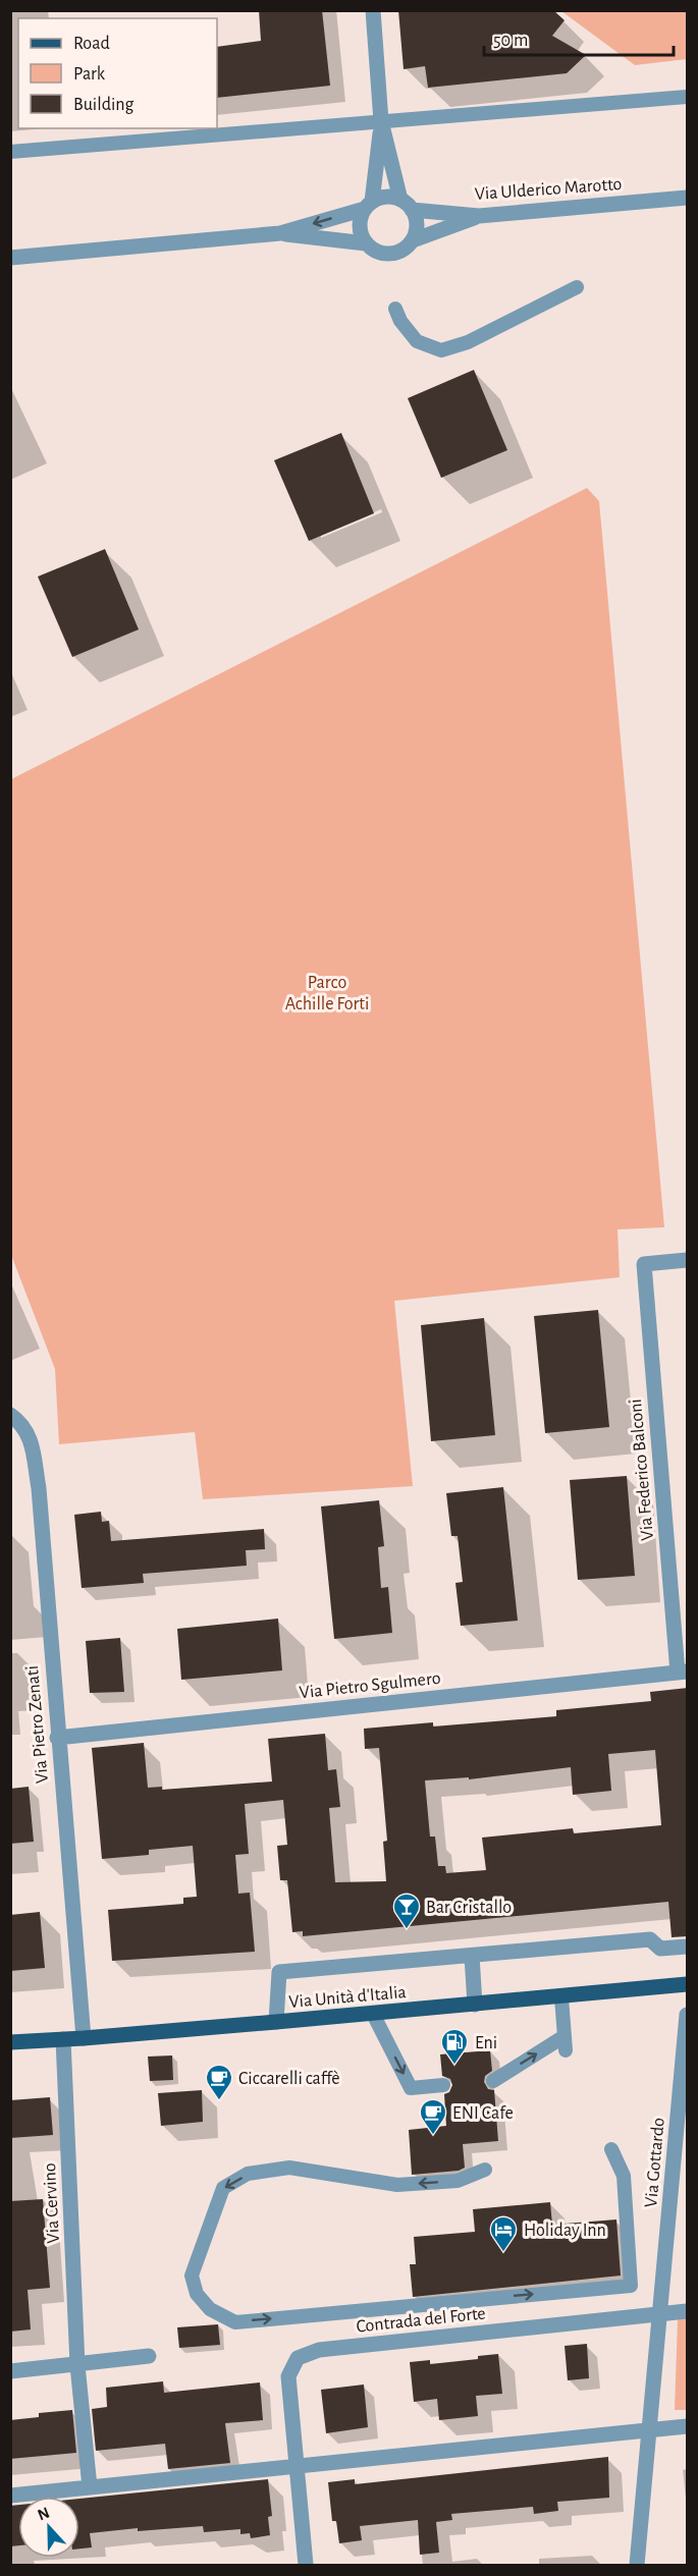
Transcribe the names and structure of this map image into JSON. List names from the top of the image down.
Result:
{
  "streets": {
    "main road": ["Via Unità d'Italia"],
    "street": [
      "Via Ulderico Marotto",
      "Via Federico Balconi",
      "Via Pietro Sgulmero",
      "Via Pietro Zenati",
      "Via Gottardo",
      "Via Cervino",
      "Contrada del Forte"
    ]
  },
  "crossings": [
    ["Via Federico Balconi", "Via Pietro Sgulmero"],
    ["Via Pietro Sgulmero", "Via Pietro Zenati"],
    ["Via Pietro Zenati", "Via Unità d'Italia"],
    ["Via Unità d'Italia", "Via Cervino"],
    ["Via Gottardo", "Contrada del Forte"]
  ],
  "parks": ["Parco Achille Forti"],
  "places": {
    "bar": ["Bar Cristallo"],
    "fuel station": ["Eni"],
    "cafe": ["Ciccarelli caffè", "ENI Cafe"],
    "hotel": ["Holiday Inn"]
  },
  "legend": ["Road", "Park", "Building"],
  "scale_bar": "50 m",
  "north": "top"
}
